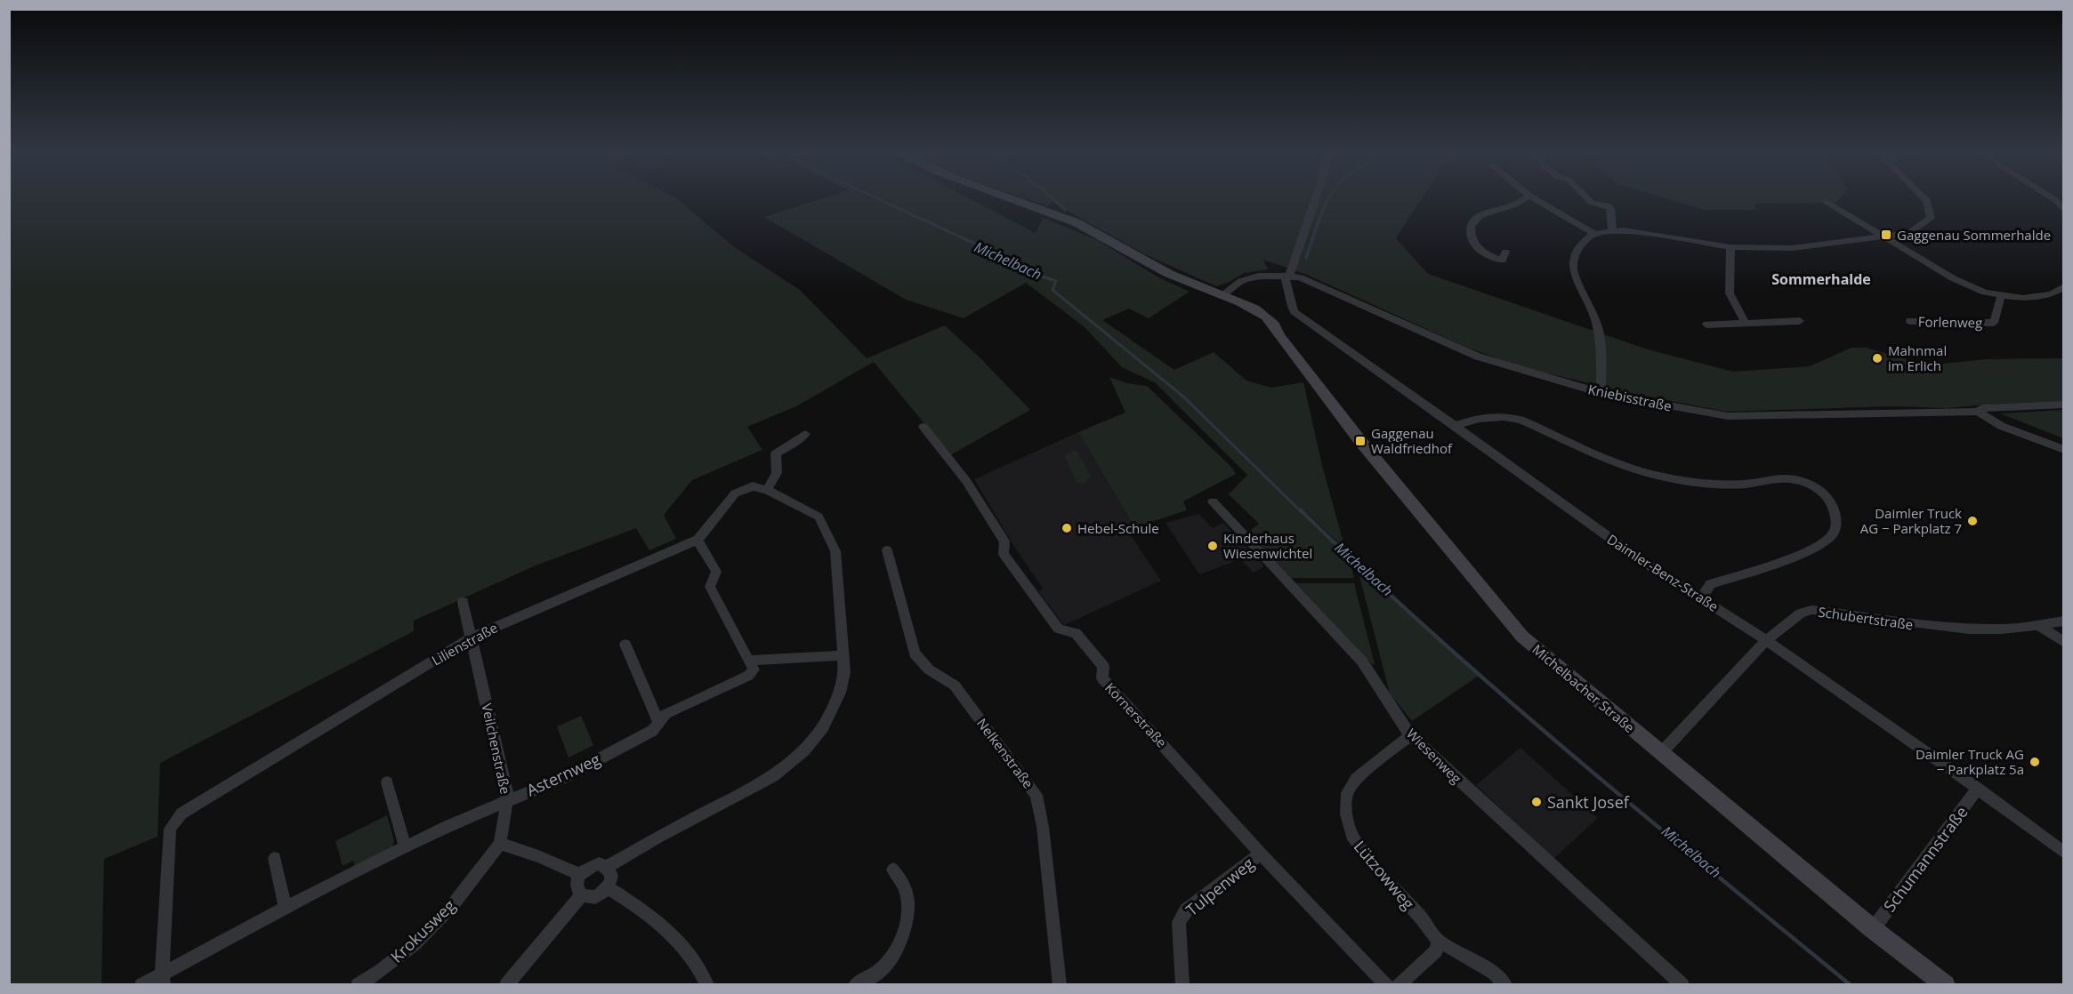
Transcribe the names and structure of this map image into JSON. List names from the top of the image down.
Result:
{
  "streets": {
    "main road": ["Michelbacher Straße"],
    "street": [
      "Forlenweg",
      "Kniebisstraße",
      "Daimler-Benz-Straße",
      "Schubertstraße",
      "Lilienstraße",
      "Körnerstraße",
      "Veilchenstraße",
      "Nelkenstraße",
      "Wiesenweg",
      "Asternweg",
      "Schumannstraße",
      "Lützowweg",
      "Tulpenweg",
      "Krokusweg"
    ]
  },
  "crossings": [
    ["Kniebisstraße", "Daimler-Benz-Straße"],
    ["Kniebisstraße", "Michelbacher Straße"],
    ["Daimler-Benz-Straße", "Schubertstraße"],
    ["Daimler-Benz-Straße", "Schumannstraße"],
    ["Schubertstraße", "Michelbacher Straße"],
    ["Lilienstraße", "Veilchenstraße"],
    ["Lilienstraße", "Asternweg"],
    ["Michelbacher Straße", "Schumannstraße"],
    ["Körnerstraße", "Tulpenweg"],
    ["Veilchenstraße", "Asternweg"],
    ["Veilchenstraße", "Krokusweg"],
    ["Wiesenweg", "Lützowweg"]
  ],
  "districts": ["Sommerhalde"],
  "water": ["Michelbach"],
  "places": {
    "transit": ["Gaggenau Sommerhalde", "Gaggenau Waldfriedhof"],
    "other": [
      "Mahnmal im Erlich",
      "Daimler Truck AG − Parkplatz 7",
      "Hebel-Schule",
      "Kinderhaus Wiesenwichtel",
      "Daimler Truck AG − Parkplatz 5a",
      "Sankt Josef"
    ]
  }
}
